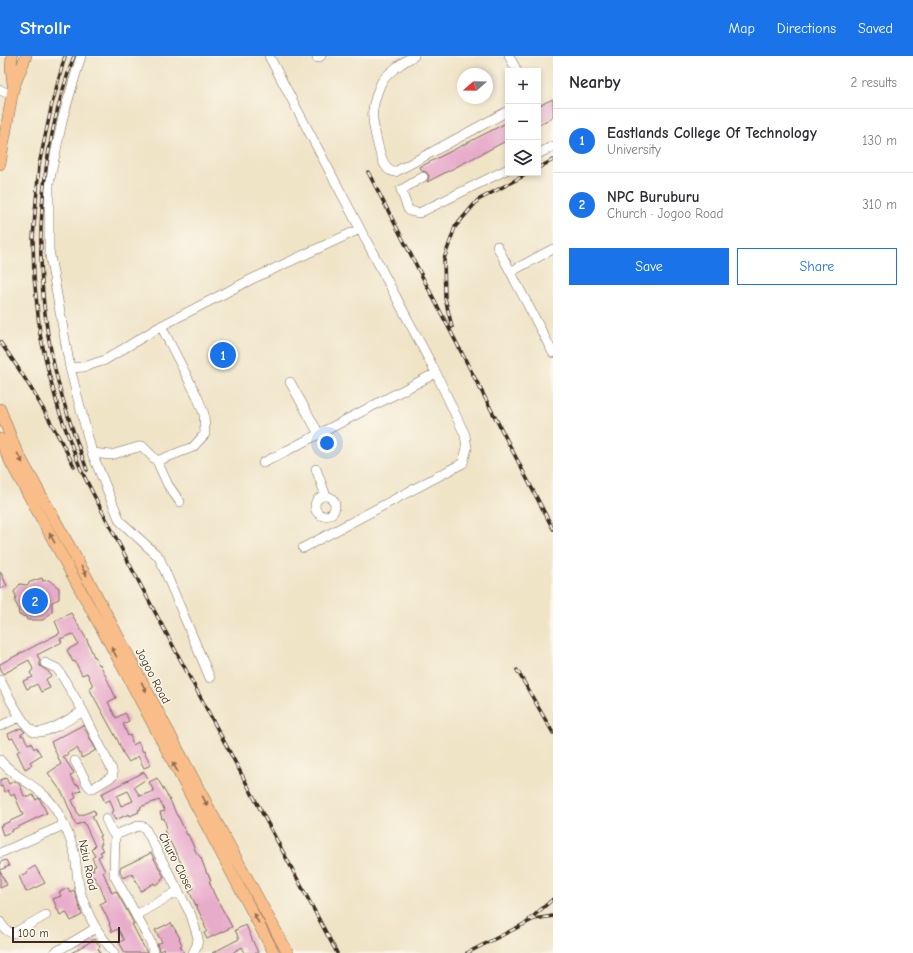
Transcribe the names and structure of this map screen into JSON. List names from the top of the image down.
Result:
{
  "streets": {
    "main road": ["Jogoo Road"],
    "street": ["Churo Close", "Nziu Road"]
  },
  "scale_bar": "100 m",
  "north": "left",
  "page": {
    "header": "Strollr",
    "nav": ["Map", "Directions", "Saved"],
    "heading": ["Nearby", "2 results"],
    "map_buttons": ["+", "−"],
    "list": [
      {
        "mark": "1",
        "name": "Eastlands College Of Technology",
        "note": "University",
        "value": "130 m"
      },
      {
        "mark": "2",
        "name": "NPC Buruburu",
        "note": "Church · Jogoo Road",
        "value": "310 m"
      }
    ],
    "buttons": ["Save", "Share"],
    "pins": ["1", "2"],
    "scale": "100 m"
  }
}
